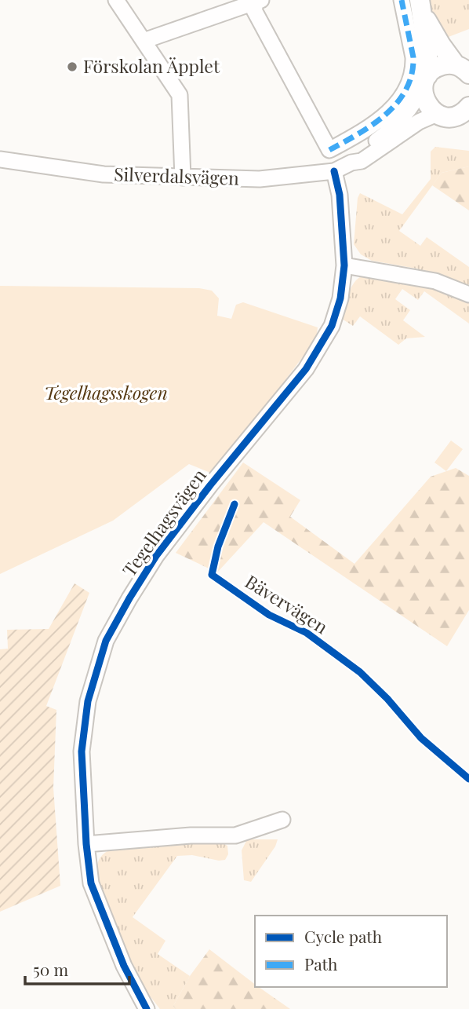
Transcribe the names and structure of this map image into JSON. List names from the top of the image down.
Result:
{
  "streets": {
    "street": ["Silverdalsvägen", "Tegelhagsvägen"],
    "cycle path": ["Bävervägen"]
  },
  "crossings": [
    ["Silverdalsvägen", "Tegelhagsvägen"]
  ],
  "parks": ["Tegelhagsskogen"],
  "places": ["Förskolan Äpplet"],
  "legend": ["Cycle path", "Path"],
  "scale_bar": "50 m"
}
